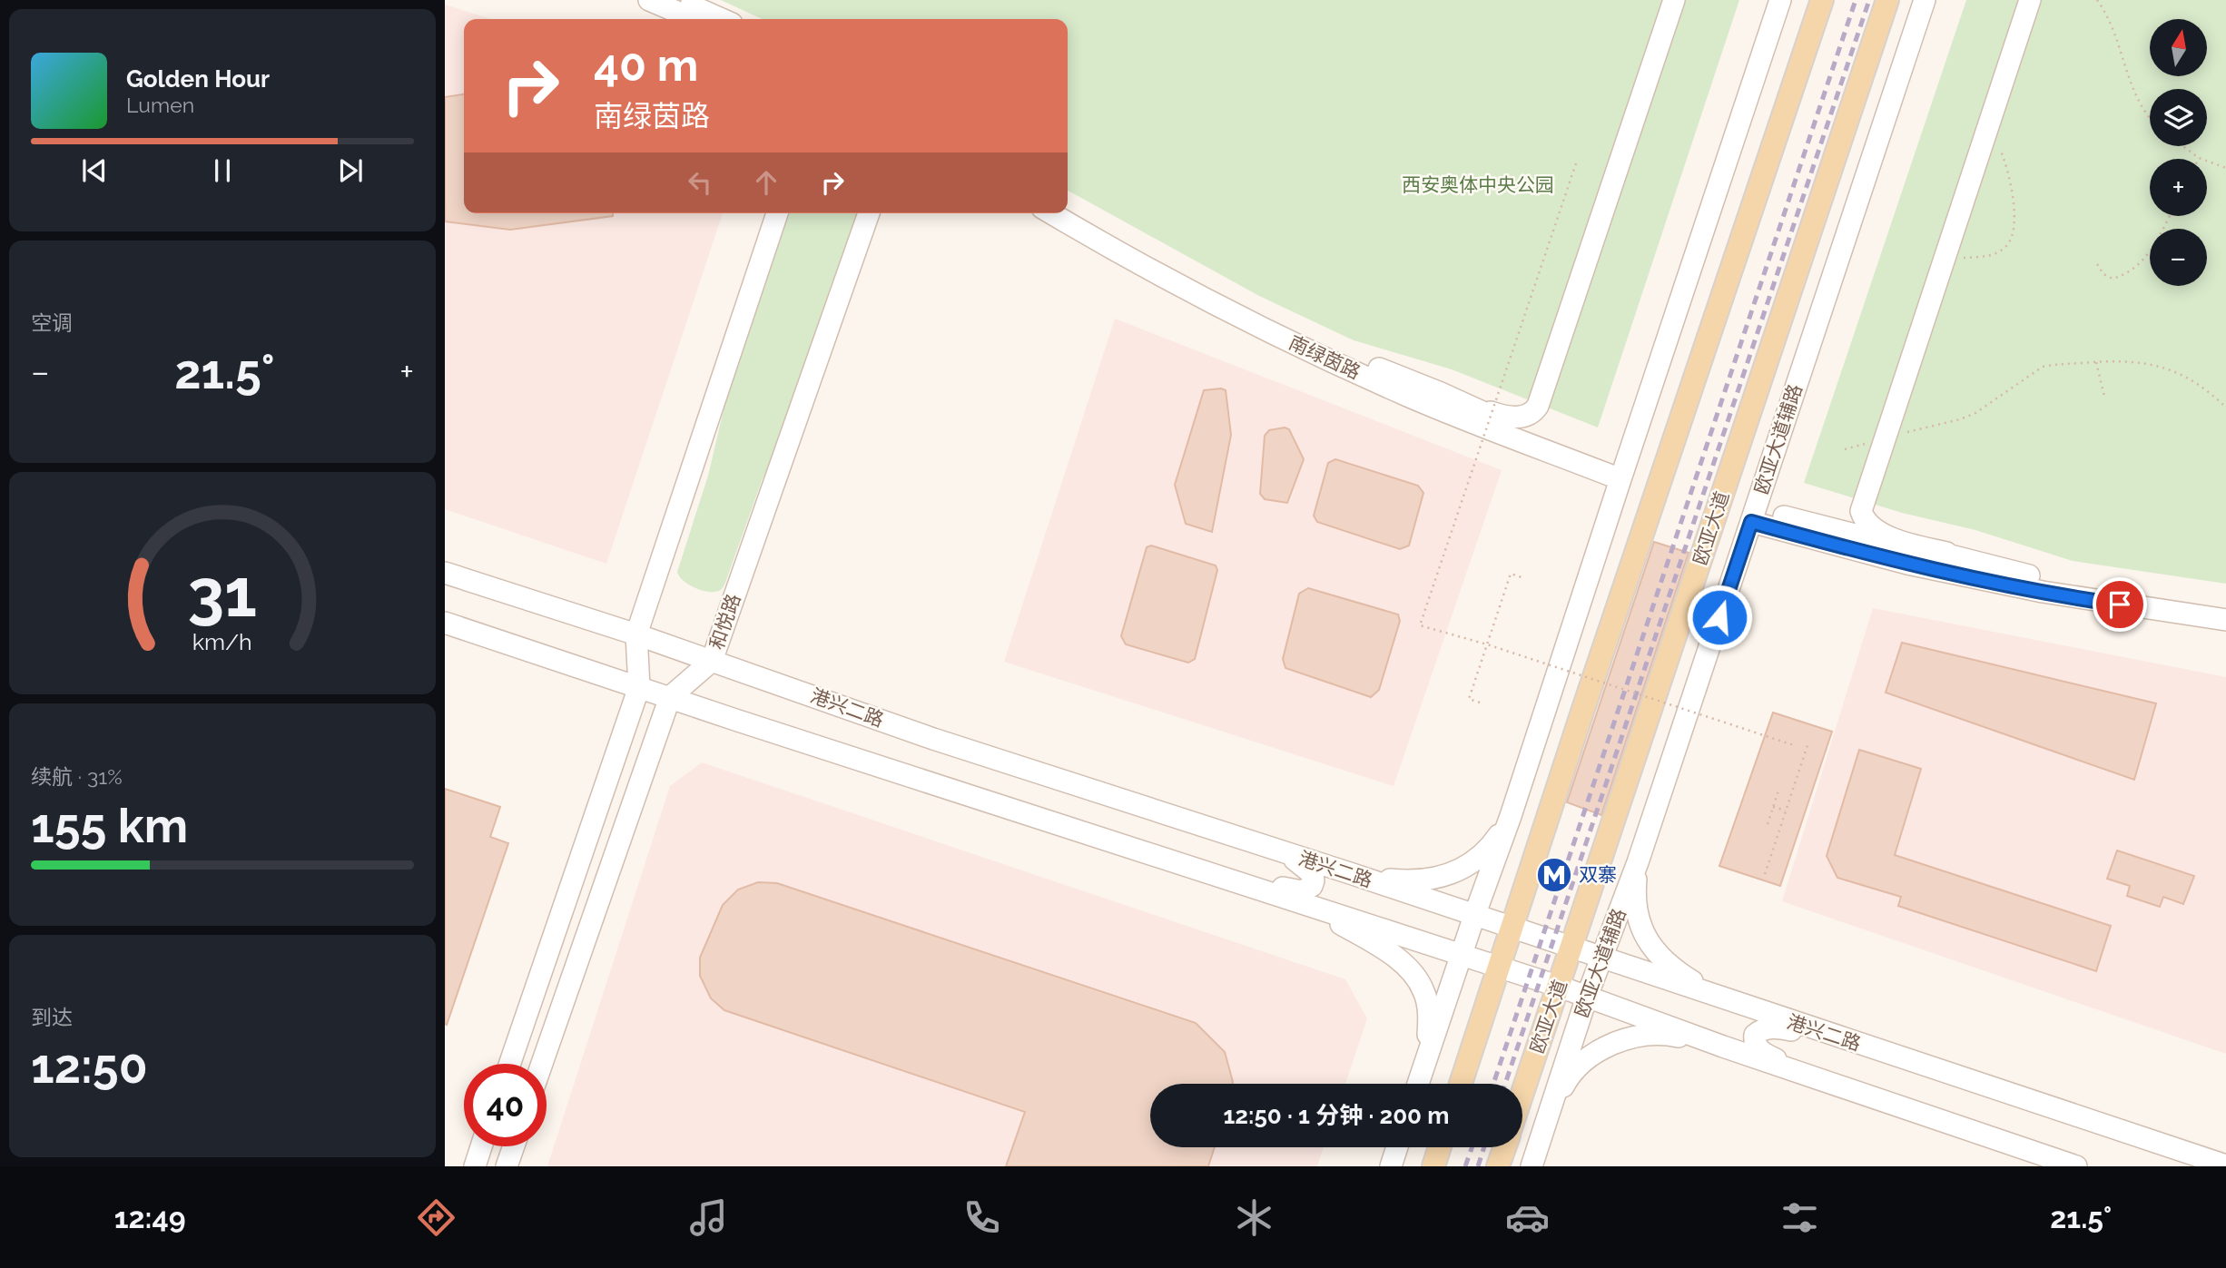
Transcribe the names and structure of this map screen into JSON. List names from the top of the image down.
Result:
{
  "streets": {
    "main road": ["欧亚大道"],
    "street": [
      "南绿茵路",
      "欧亚大道辅路",
      "和悦路",
      "港兴二路"
    ]
  },
  "crossings": [
    ["欧亚大道辅路", "港兴二路"],
    ["欧亚大道", "港兴二路"],
    ["和悦路", "港兴二路"]
  ],
  "parks": ["西安奥体中央公园"],
  "places": {
    "metro station": ["双寨"]
  },
  "north": "top",
  "page": {
    "map_buttons": ["+", "−"],
    "turn": ["40 m", "南绿茵路"],
    "song": ["Golden Hour", "Lumen"],
    "tile": [
      "空调",
      ["续航 · 31%", "155 km"],
      ["到达", "12:50"]
    ],
    "heat": ["−", "21.5°", "+"],
    "limit": "40",
    "trip": "12:50 · 1 分钟 · 200 m",
    "tabs": ["12:49", "21.5°"],
    "gauge": ["31", "km/h"]
  }
}
